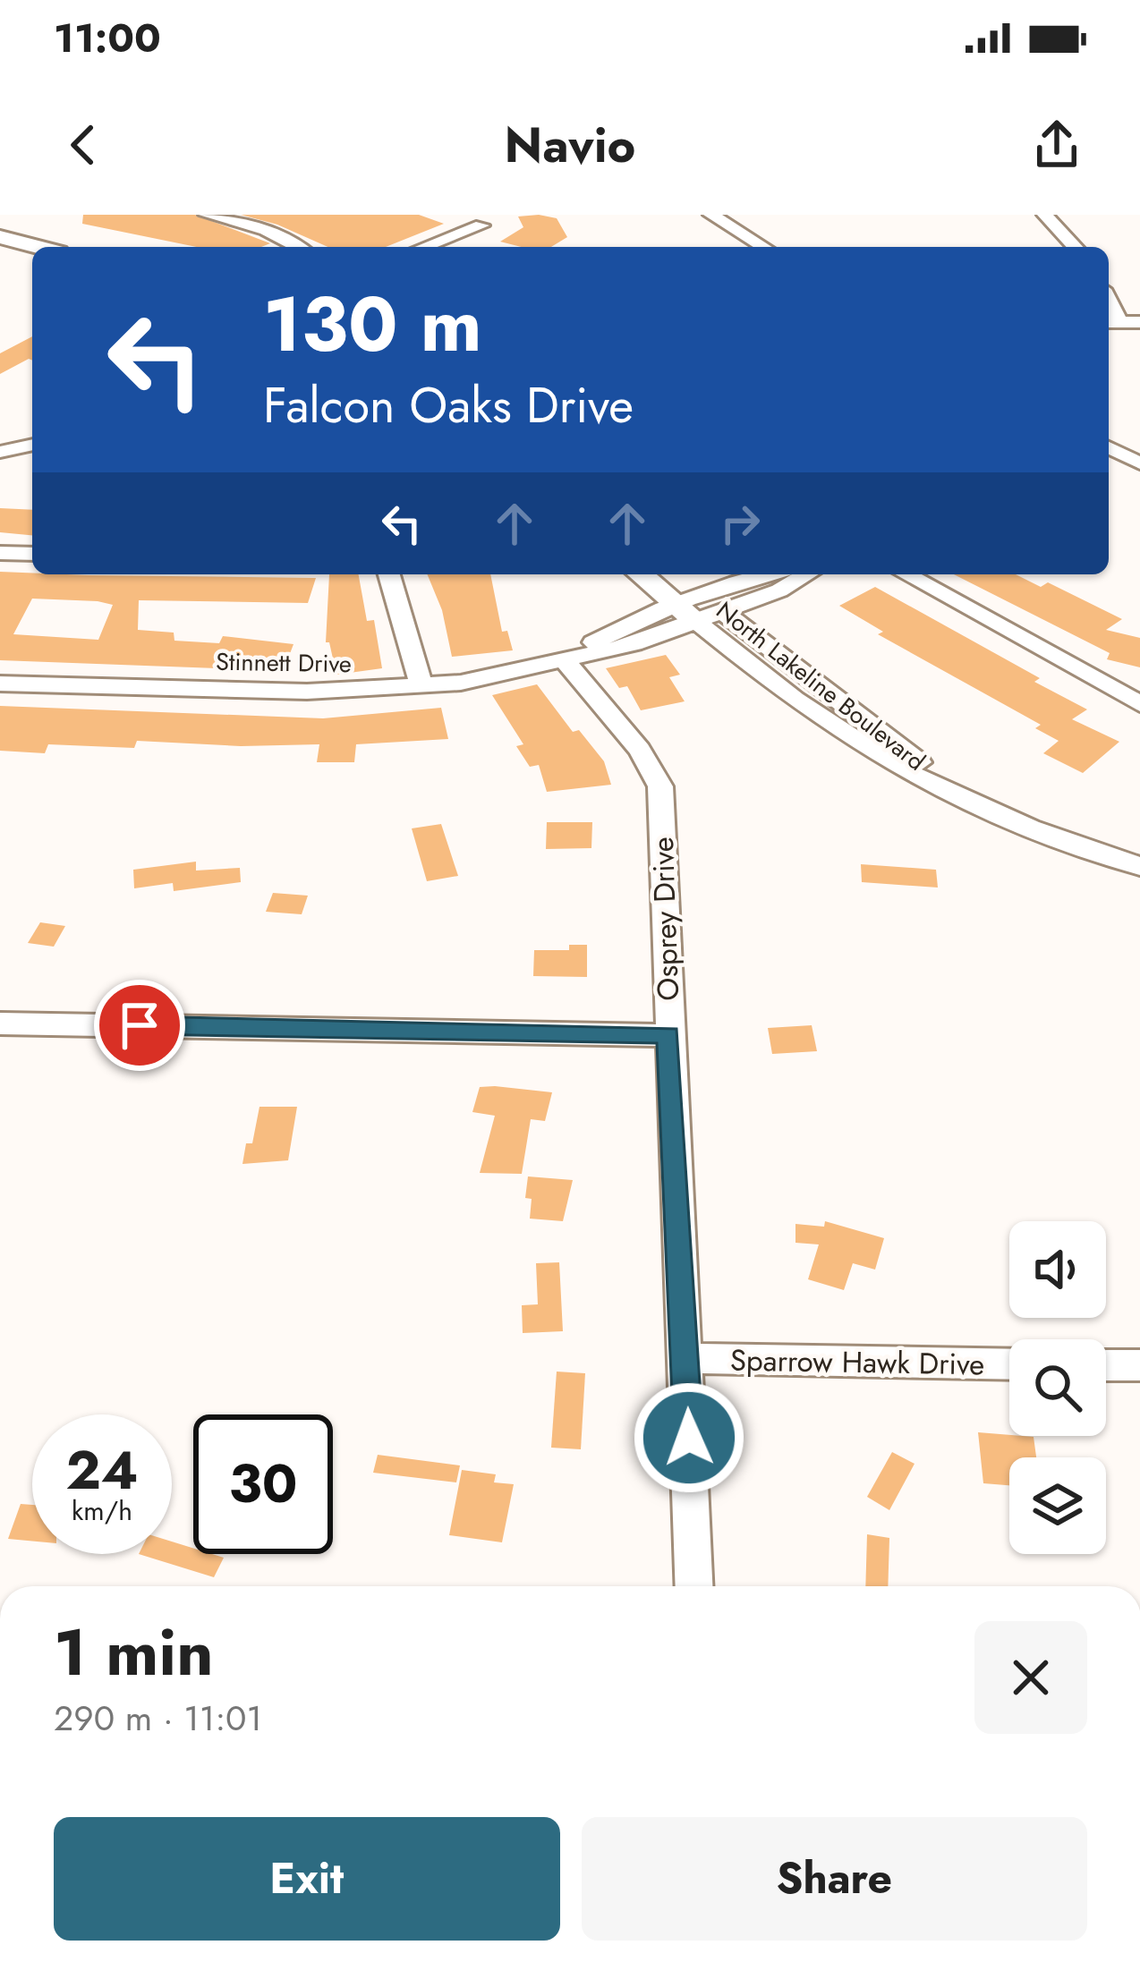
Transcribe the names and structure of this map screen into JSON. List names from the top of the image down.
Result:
{
  "streets": {
    "main road": ["North Lakeline Boulevard"],
    "street": ["Stinnett Drive", "Osprey Drive", "Sparrow Hawk Drive"]
  },
  "crossings": [
    ["Stinnett Drive", "North Lakeline Boulevard"],
    ["Stinnett Drive", "Osprey Drive"],
    ["Osprey Drive", "Sparrow Hawk Drive"]
  ],
  "page": {
    "status": "11:00",
    "header": "Navio",
    "turn": ["130 m", "Falcon Oaks Drive"],
    "speed": "24 km/h",
    "limit": "30",
    "heading": ["1 min", "290 m · 11:01"],
    "buttons": ["Exit", "Share"]
  }
}
